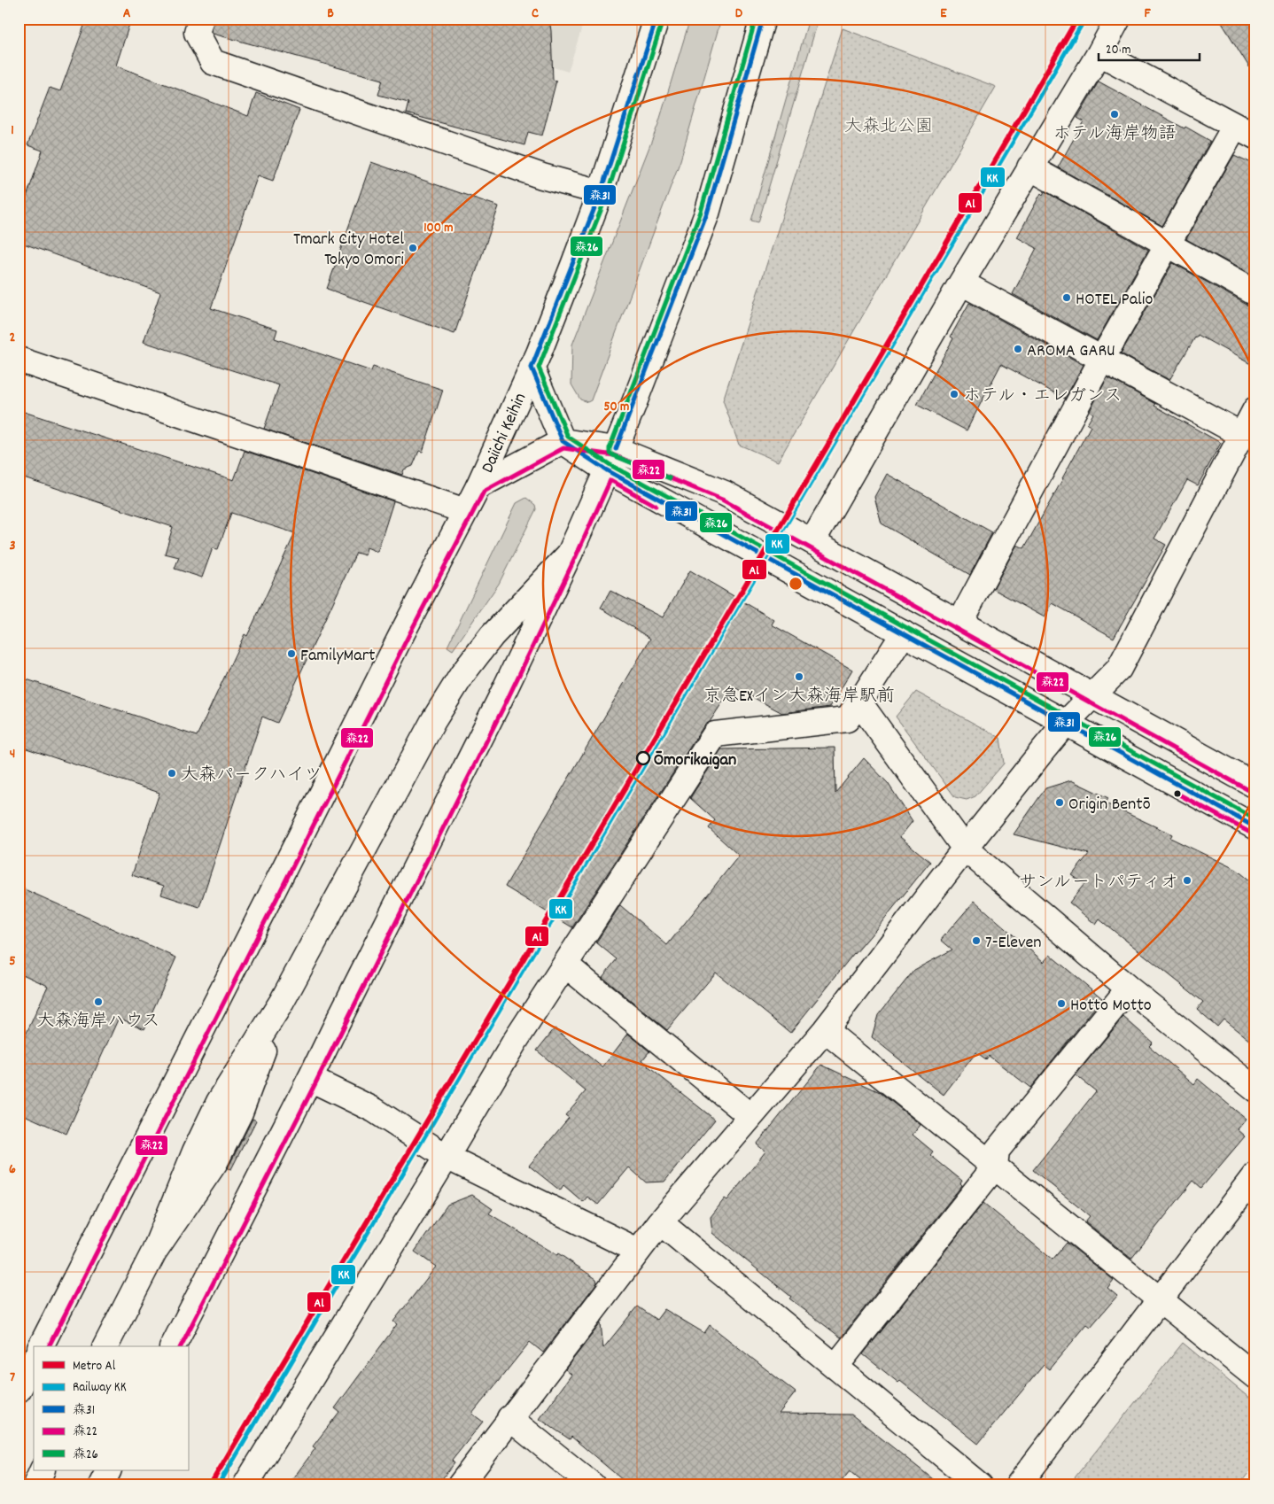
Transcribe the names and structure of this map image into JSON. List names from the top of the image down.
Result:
{
  "streets": {
    "main road": ["Daiichi Keihin"]
  },
  "parks": ["大森北公園"],
  "places": [
    "ホテル海岸物語",
    "Tmark City Hotel Tokyo Omori",
    "HOTEL Palio",
    "AROMA GARU",
    "ホテル・エレガンス",
    "FamilyMart",
    "京急EXイン大森海岸駅前",
    "Ōmorikaigan",
    "大森パークハイツ",
    "Origin Bentō",
    "サンルートパティオ",
    "7-Eleven",
    "大森海岸ハウス",
    "Hotto Motto"
  ],
  "lines": [
    "metro line Al",
    "transit line 森31",
    "transit line 森26",
    "rail line KK",
    "transit line 森22"
  ],
  "legend": [
    "Metro Al",
    "Railway KK",
    "森31",
    "森22",
    "森26"
  ],
  "scale_bar": "20 m",
  "grid": {
    "columns": [
      "A",
      "B",
      "C",
      "D",
      "E",
      "F"
    ],
    "rows": [
      "1",
      "2",
      "3",
      "4",
      "5",
      "6",
      "7"
    ]
  },
  "rings": ["100 m", "50 m"]
}
